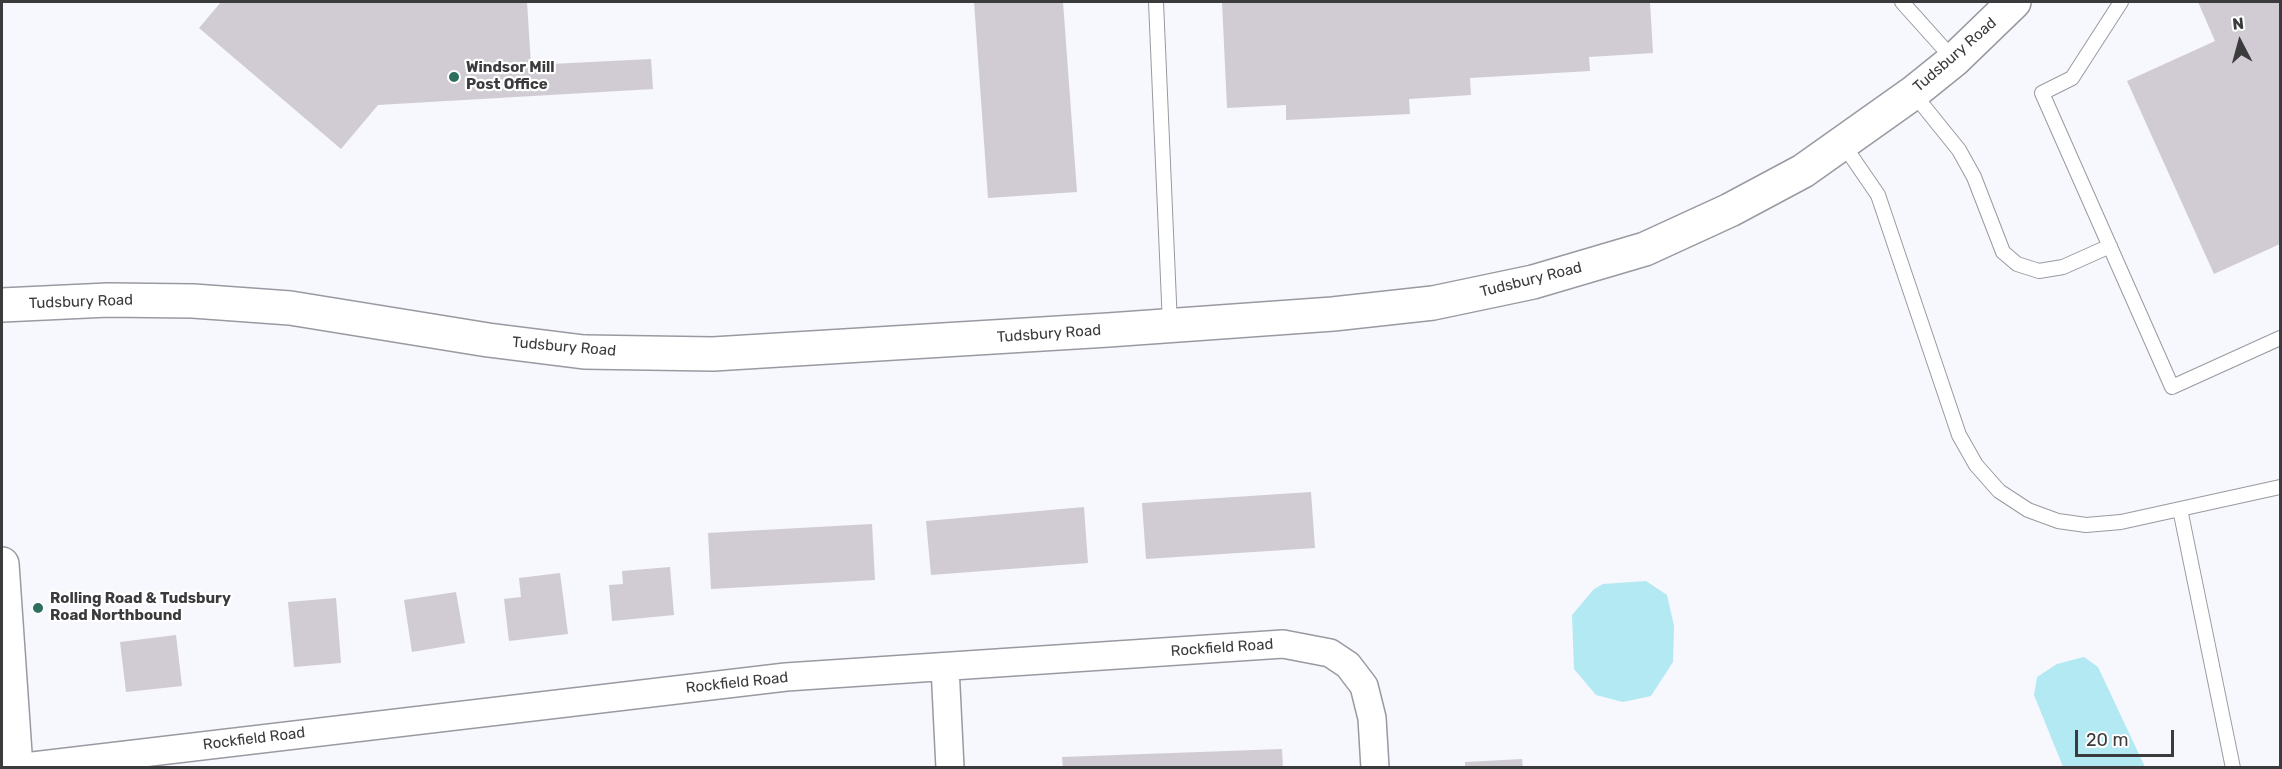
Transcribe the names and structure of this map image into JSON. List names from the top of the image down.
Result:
{
  "streets": {
    "street": ["Tudsbury Road", "Rockfield Road"]
  },
  "places": ["Windsor Mill Post Office", "Rolling Road & Tudsbury Road Northbound"],
  "scale_bar": "20 m",
  "north": "top"
}
